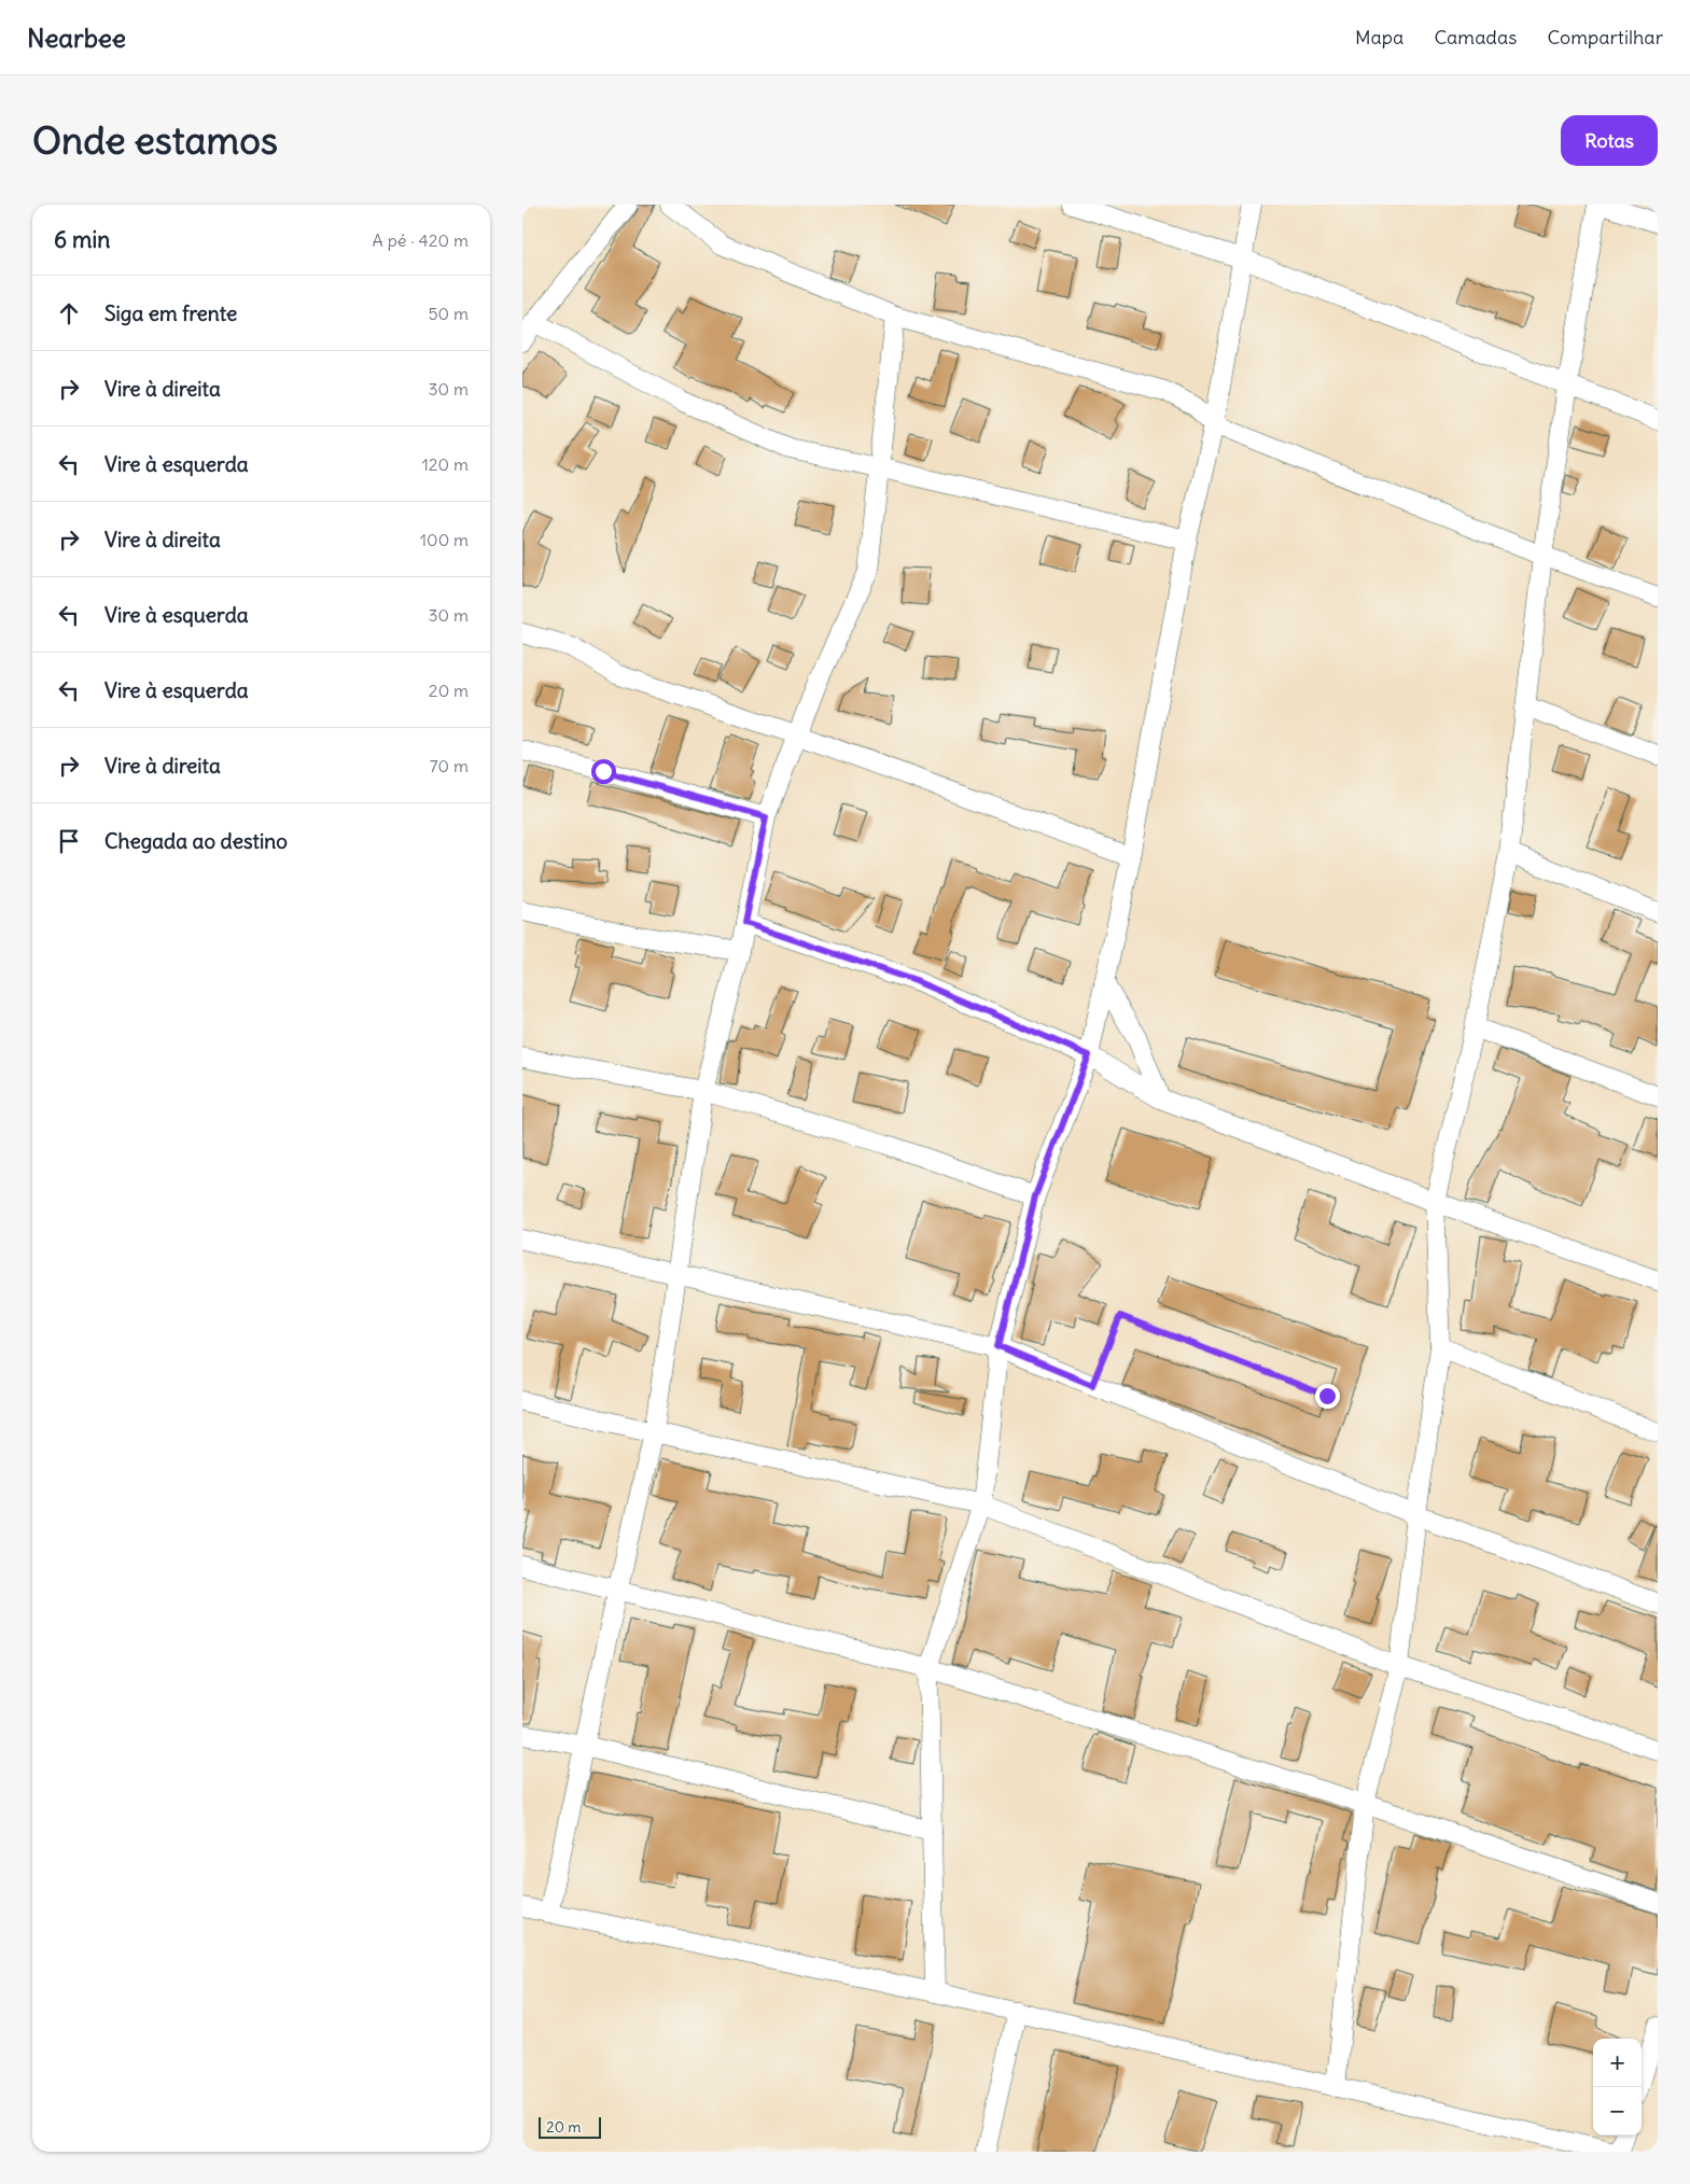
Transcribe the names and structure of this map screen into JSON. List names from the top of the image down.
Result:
{
  "scale_bar": "20 m",
  "page": {
    "header": "Nearbee",
    "nav": ["Mapa", "Camadas", "Compartilhar"],
    "buttons": "Rotas",
    "title": "Onde estamos",
    "heading": ["6 min", "A pé · 420 m"],
    "list": [
      ["Siga em frente", "50 m"],
      ["Vire à direita", "30 m"],
      ["Vire à esquerda", "120 m"],
      ["Vire à direita", "100 m"],
      ["Vire à esquerda", "30 m"],
      ["Vire à esquerda", "20 m"],
      ["Vire à direita", "70 m"],
      "Chegada ao destino"
    ],
    "map_buttons": ["+", "−"],
    "scale": "20 m"
  }
}
